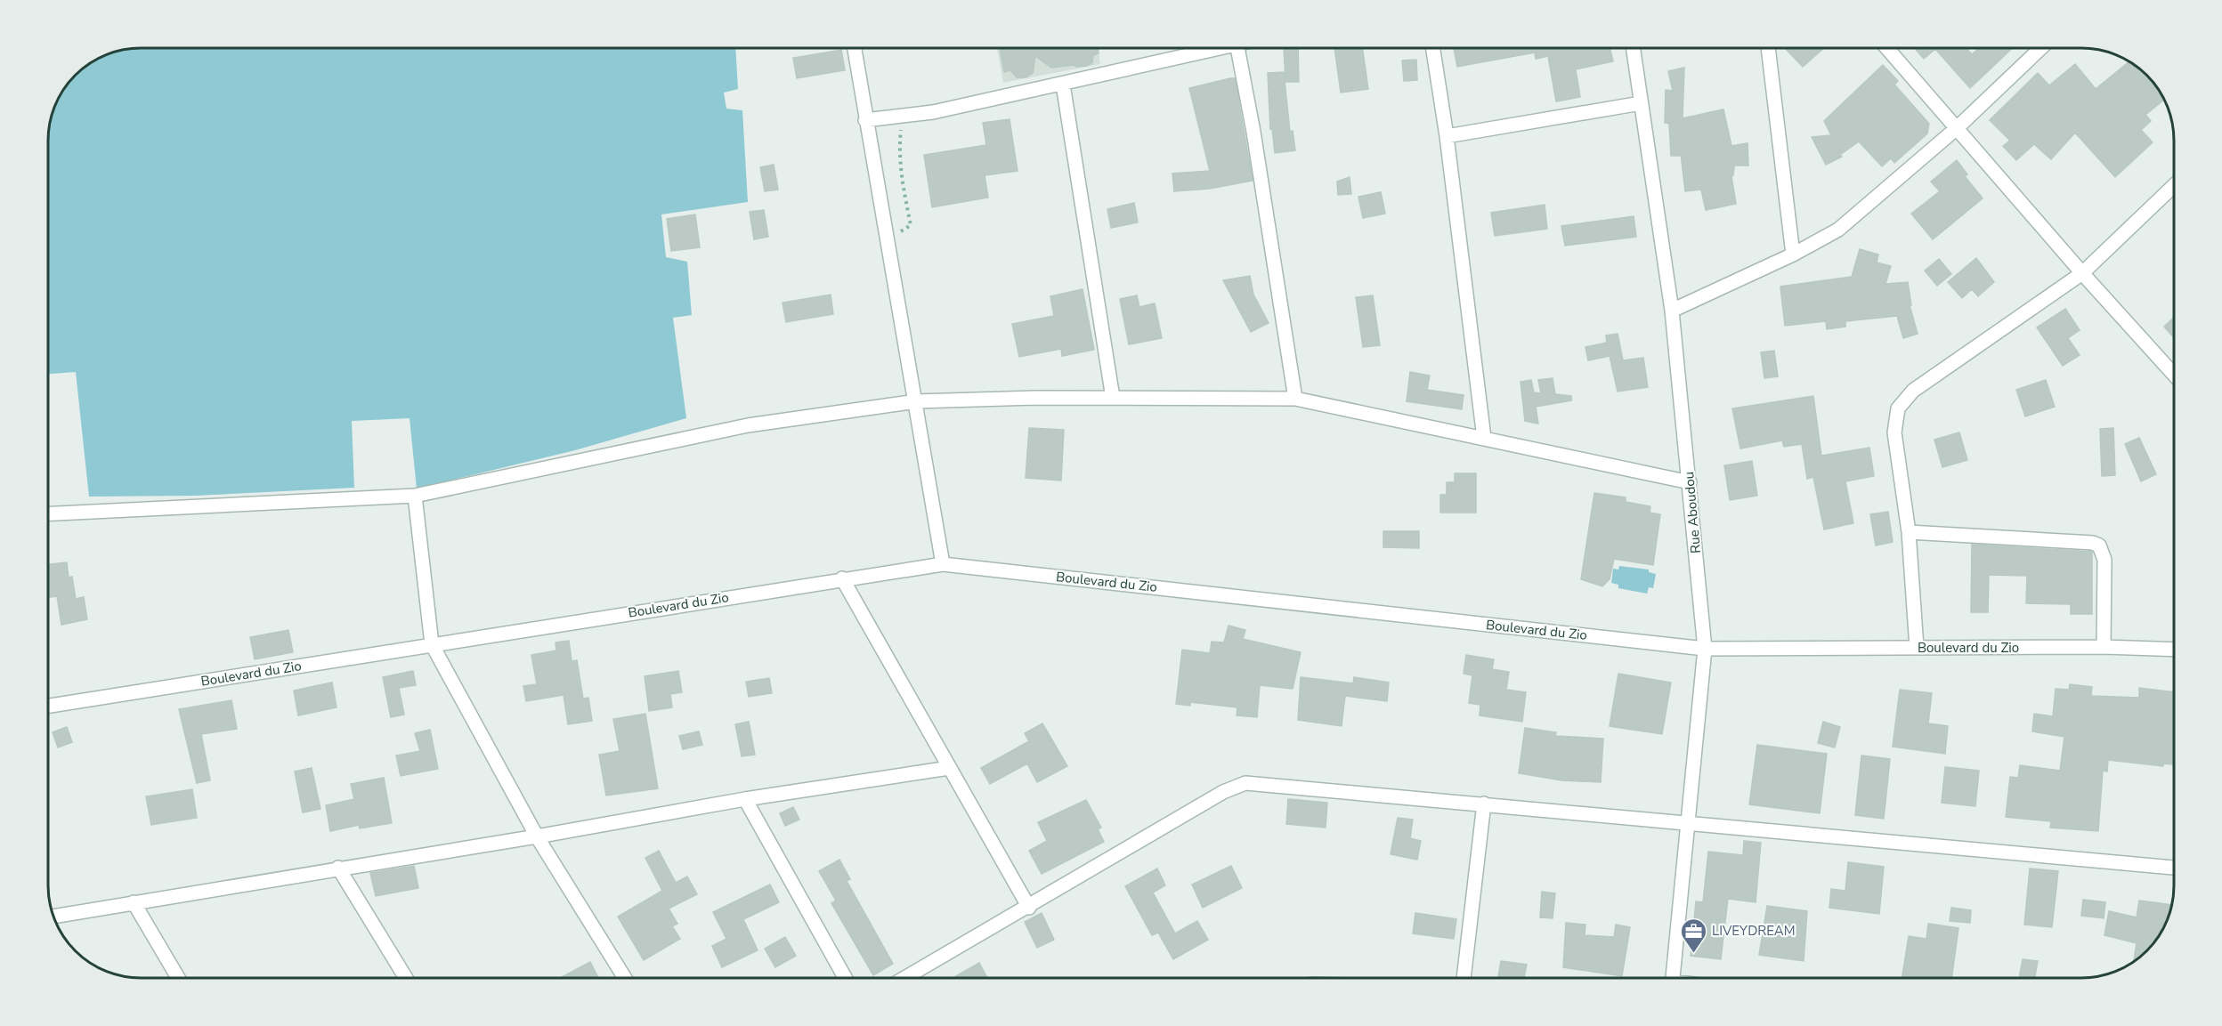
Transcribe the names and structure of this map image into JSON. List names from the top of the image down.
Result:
{
  "streets": {
    "street": ["Rue Aboudou", "Boulevard du Zio"]
  },
  "crossings": [
    ["Rue Aboudou", "Boulevard du Zio"]
  ],
  "places": {
    "office": ["LIVEYDREAM"]
  }
}
